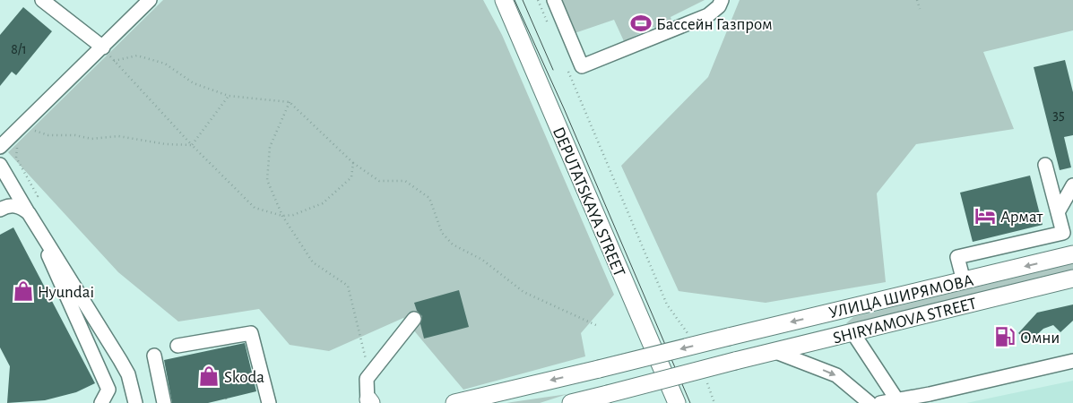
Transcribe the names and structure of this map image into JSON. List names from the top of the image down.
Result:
{
  "streets": {
    "main road": ["DEPUTATSKAYA STREET", "УЛИЦА ШИРЯМОВА", "SHIRYAMOVA STREET"]
  },
  "one_way": ["УЛИЦА ШИРЯМОВА"],
  "places": {
    "sports": ["Бассейн Газпром"],
    "hotel": ["Армат"],
    "shop": ["Hyundai", "Skoda"],
    "fuel station": ["Омни"]
  },
  "house_numbers": ["8/1", "35"]
}
